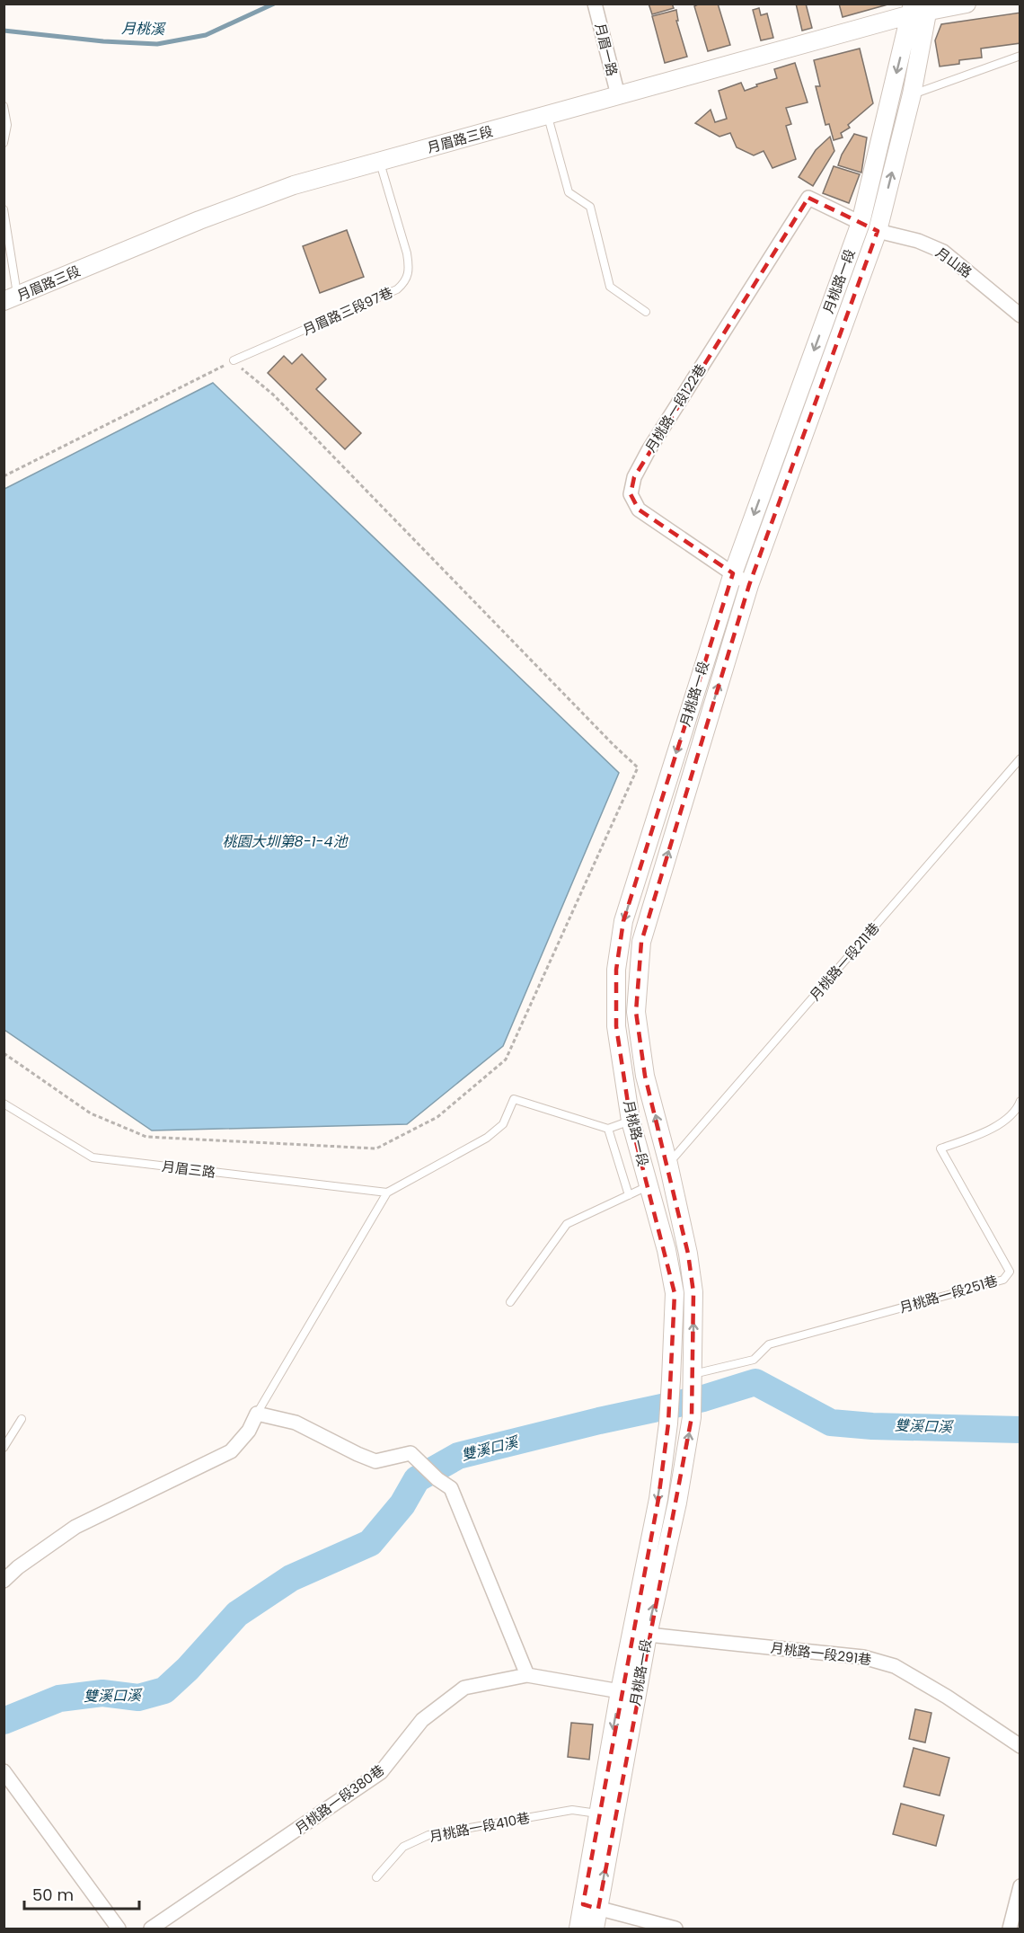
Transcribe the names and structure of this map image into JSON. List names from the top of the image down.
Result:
{
  "streets": {
    "street": [
      "月眉一路",
      "月眉路三段",
      "月山路",
      "月桃路一段",
      "月桃路一段122巷",
      "月桃路一段291巷",
      "月桃路一段380巷"
    ],
    "lane": [
      "月眉路三段97巷",
      "月桃路一段211巷",
      "月眉三路",
      "月桃路一段251巷",
      "月桃路一段410巷"
    ]
  },
  "crossings": [
    ["月眉一路", "月眉路三段"],
    ["月眉路三段", "月桃路一段"],
    ["月眉路三段", "月眉路三段97巷"],
    ["月山路", "月桃路一段"],
    ["月桃路一段", "月桃路一段122巷"],
    ["月桃路一段", "月桃路一段211巷"],
    ["月桃路一段", "月桃路一段251巷"],
    ["月桃路一段", "月桃路一段291巷"],
    ["月桃路一段", "月桃路一段380巷"],
    ["月桃路一段", "月桃路一段410巷"]
  ],
  "water": ["月桃溪", "桃園大圳第8-1-4池", "雙溪口溪"],
  "scale_bar": "50 m"
}
